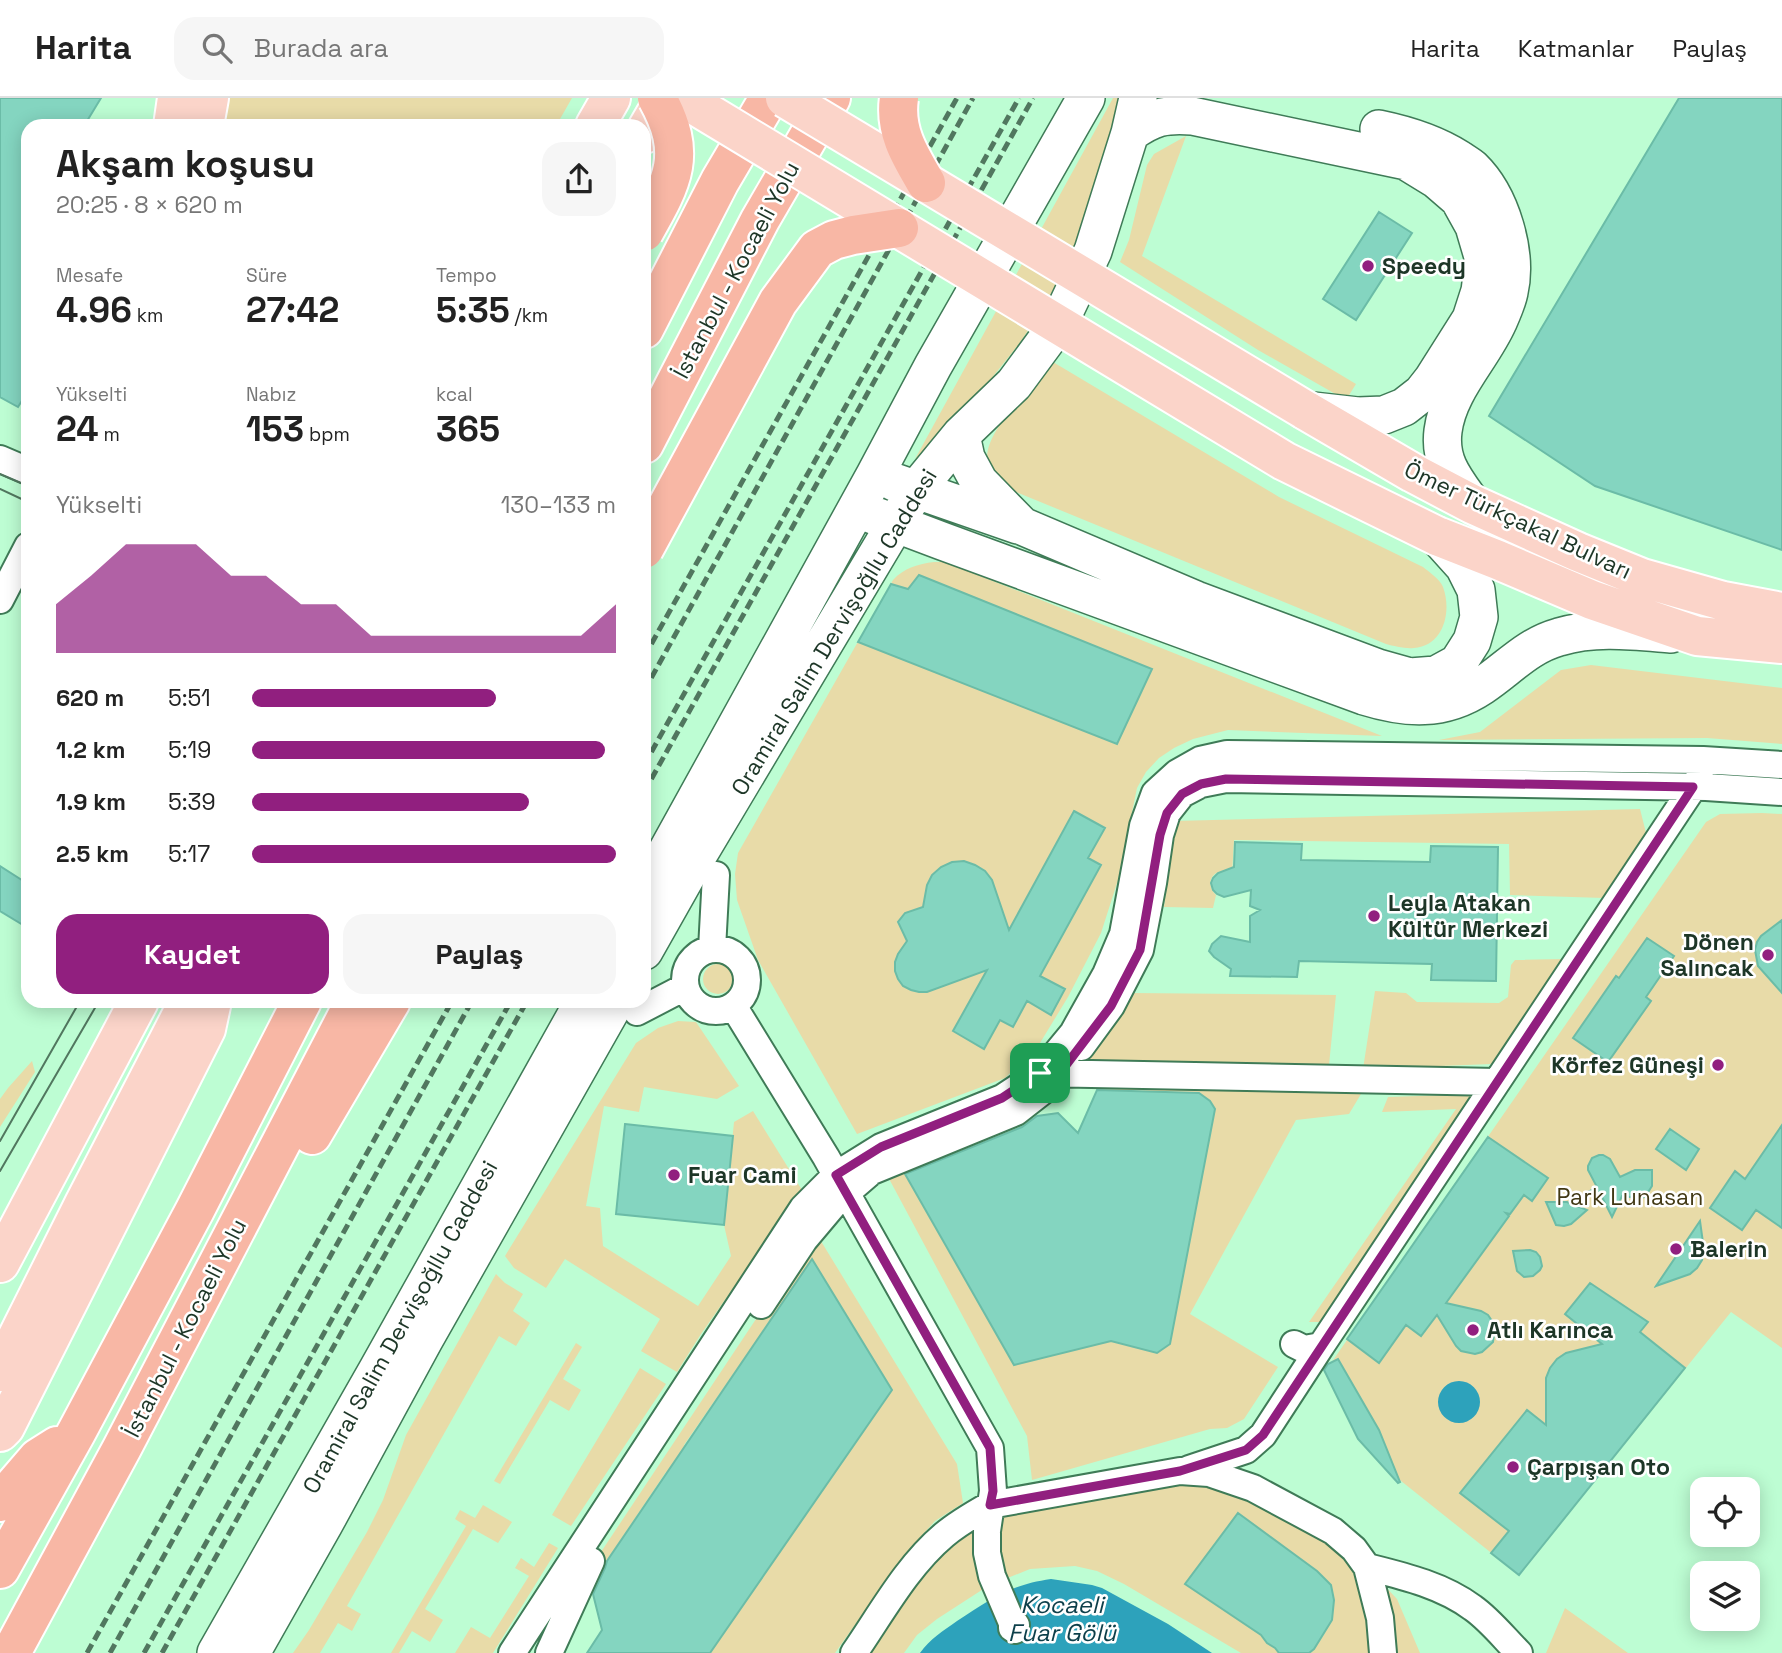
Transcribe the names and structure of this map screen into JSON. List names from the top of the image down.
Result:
{
  "streets": {
    "highway": ["İstanbul - Kocaeli Yolu"],
    "main road": ["Ömer Türkçakal Bulvarı", "Oramiral Salim Dervişoğllu Caddesi"]
  },
  "water": ["Kocaeli Fuar Gölü"],
  "parks": ["Park Lunasan"],
  "places": [
    "Speedy",
    "Leyla Atakan Kültür Merkezi",
    "Dönen Salıncak",
    "Körfez Güneşi",
    "Fuar Cami",
    "Balerin",
    "Atlı Karınca",
    "Çarpışan Oto"
  ],
  "page": {
    "header": "Harita",
    "search": "Burada ara",
    "nav": ["Harita", "Katmanlar", "Paylaş"],
    "heading": ["Akşam koşusu", "20:25 · 8 × 620 m"],
    "stats": [
      ["Mesafe", "4.96 km"],
      ["Süre", "27:42"],
      ["Tempo", "5:35 /km"],
      ["Yükselti", "24 m"],
      ["Nabız", "153 bpm"],
      ["kcal", "365"]
    ],
    "chart": ["Yükselti", "130–133 m"],
    "list": [
      {
        "name": "620 m",
        "note": "5:51"
      },
      {
        "name": "1.2 km",
        "note": "5:19"
      },
      {
        "name": "1.9 km",
        "note": "5:39"
      },
      {
        "name": "2.5 km",
        "note": "5:17"
      }
    ],
    "buttons": ["Kaydet", "Paylaş"]
  }
}
